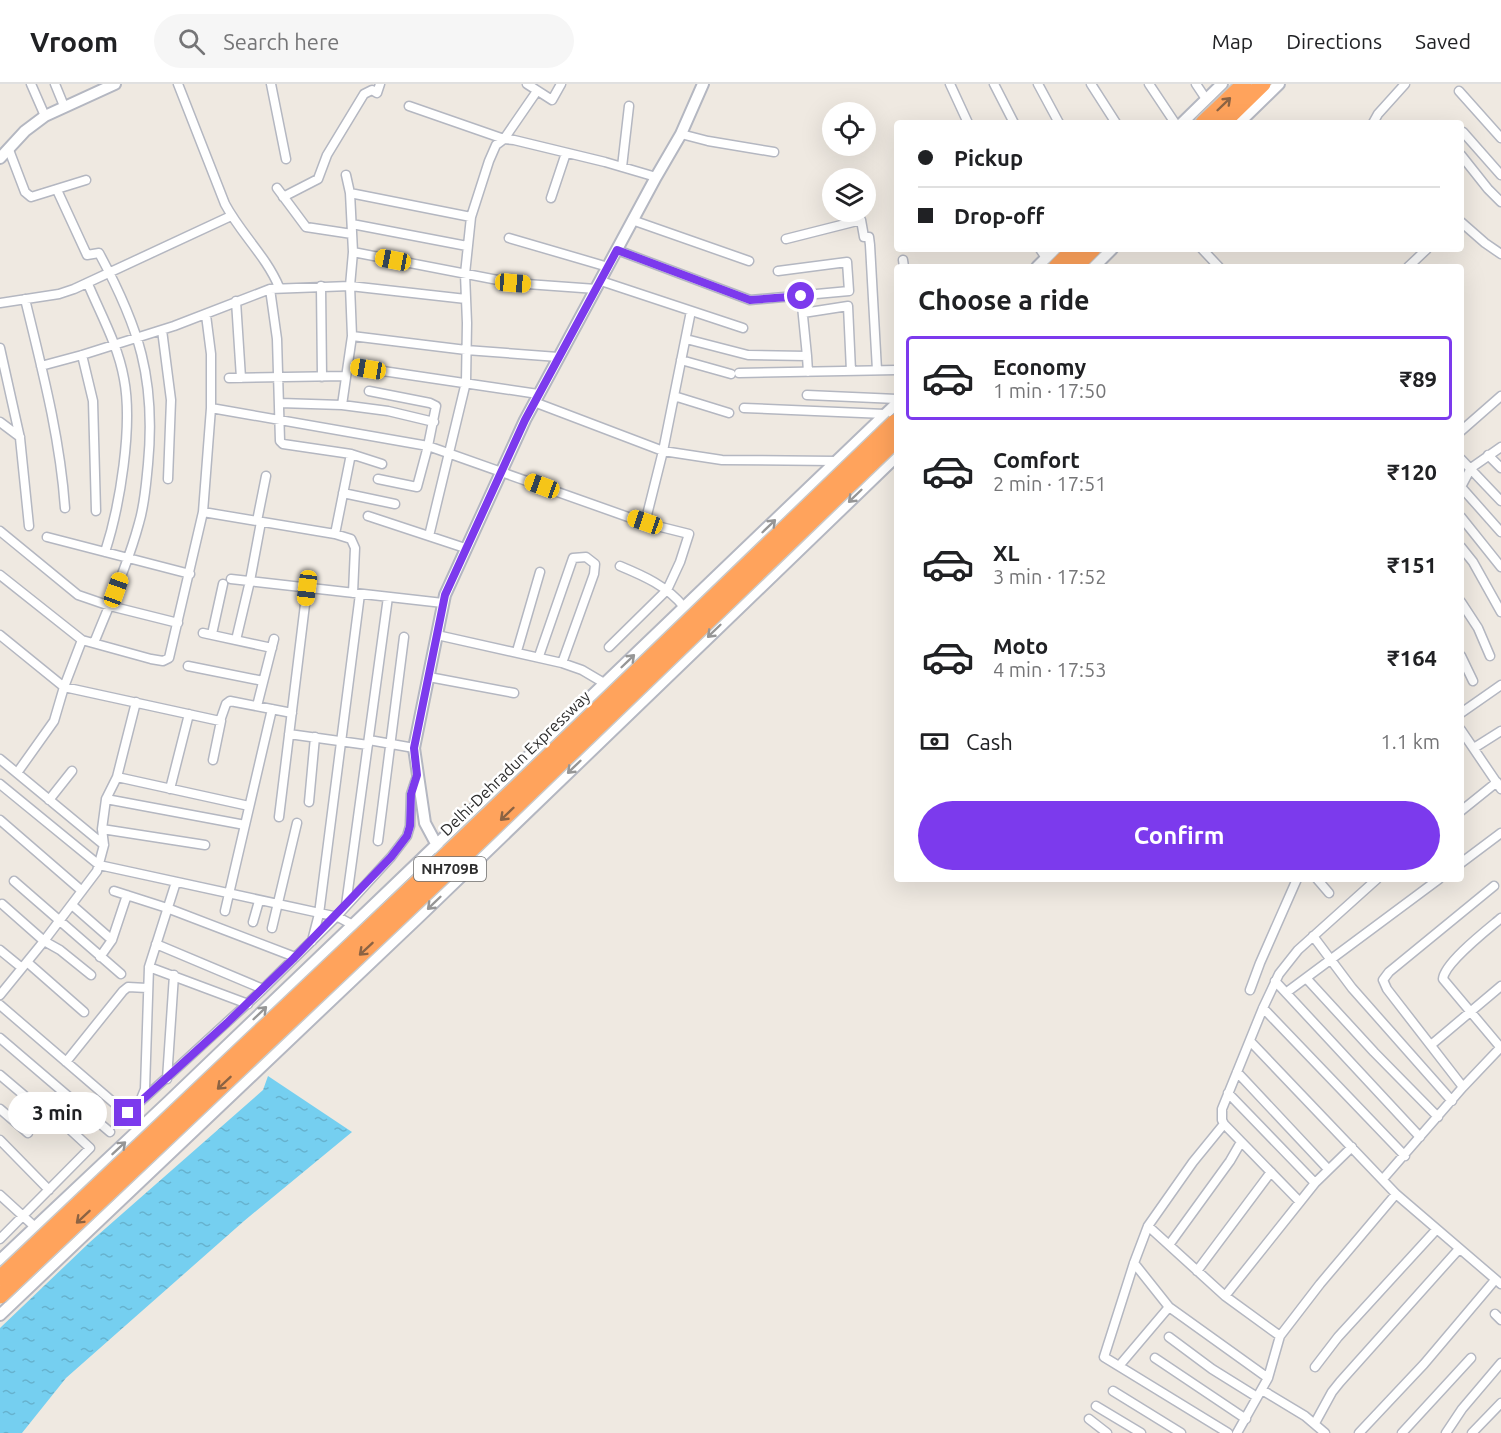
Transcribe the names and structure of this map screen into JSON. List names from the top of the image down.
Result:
{
  "streets": {
    "highway": ["Delhi-Dehradun Expressway", "NH709B"]
  },
  "page": {
    "header": "Vroom",
    "search": "Search here",
    "nav": ["Map", "Directions", "Saved"],
    "banner": ["Pickup", "Drop-off"],
    "heading": "Choose a ride",
    "list": [
      {
        "name": "Economy",
        "note": "1 min · 17:50",
        "value": "₹89"
      },
      {
        "name": "Comfort",
        "note": "2 min · 17:51",
        "value": "₹120"
      },
      {
        "name": "XL",
        "note": "3 min · 17:52",
        "value": "₹151"
      },
      {
        "name": "Moto",
        "note": "4 min · 17:53",
        "value": "₹164"
      }
    ],
    "pay": ["Cash", "1.1 km"],
    "buttons": "Confirm",
    "bubble": "3 min"
  }
}
